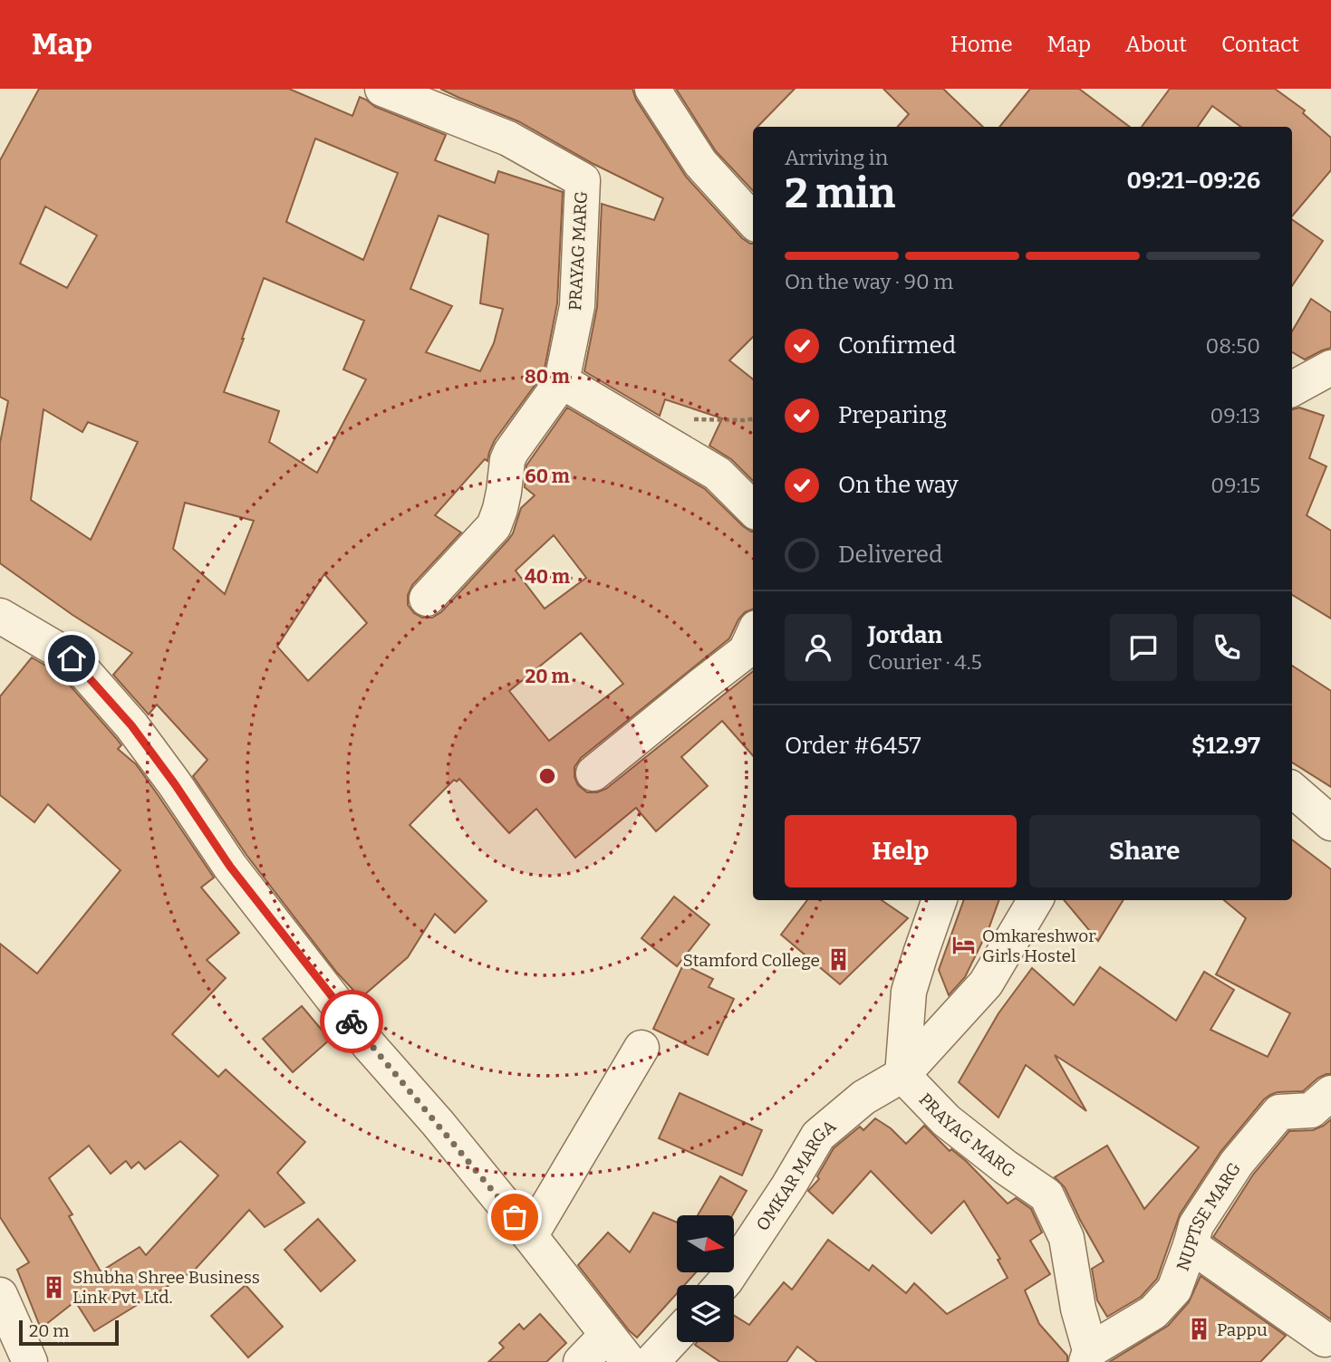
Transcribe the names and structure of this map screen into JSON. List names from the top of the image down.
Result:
{
  "streets": {
    "street": ["PRAYAG MARG", "OMKAR MARGA", "NUPTSE MARG"]
  },
  "crossings": [
    ["PRAYAG MARG", "OMKAR MARGA"],
    ["PRAYAG MARG", "NUPTSE MARG"]
  ],
  "places": {
    "hotel": ["Omkareshwor Girls Hostel"],
    "building": ["Stamford College", "Shubha Shree Business Link Pvt. Ltd.", "Pappu"]
  },
  "scale_bar": "20 m",
  "north": "right",
  "page": {
    "header": "Map",
    "nav": [
      "Home",
      "Map",
      "About",
      "Contact"
    ],
    "heading": ["2 min", "Arriving in", "09:21–09:26"],
    "panel": [
      "Jordan",
      "Courier · 4.5",
      "Order #6457",
      "$12.97"
    ],
    "bar": "On the way · 90 m",
    "list": [
      ["Confirmed", "08:50"],
      ["Preparing", "09:13"],
      ["On the way", "09:15"],
      "Delivered"
    ],
    "buttons": ["Help", "Share"],
    "scale": "20 m"
  },
  "rings": [
    "80 m",
    "60 m",
    "40 m",
    "20 m"
  ]
}
